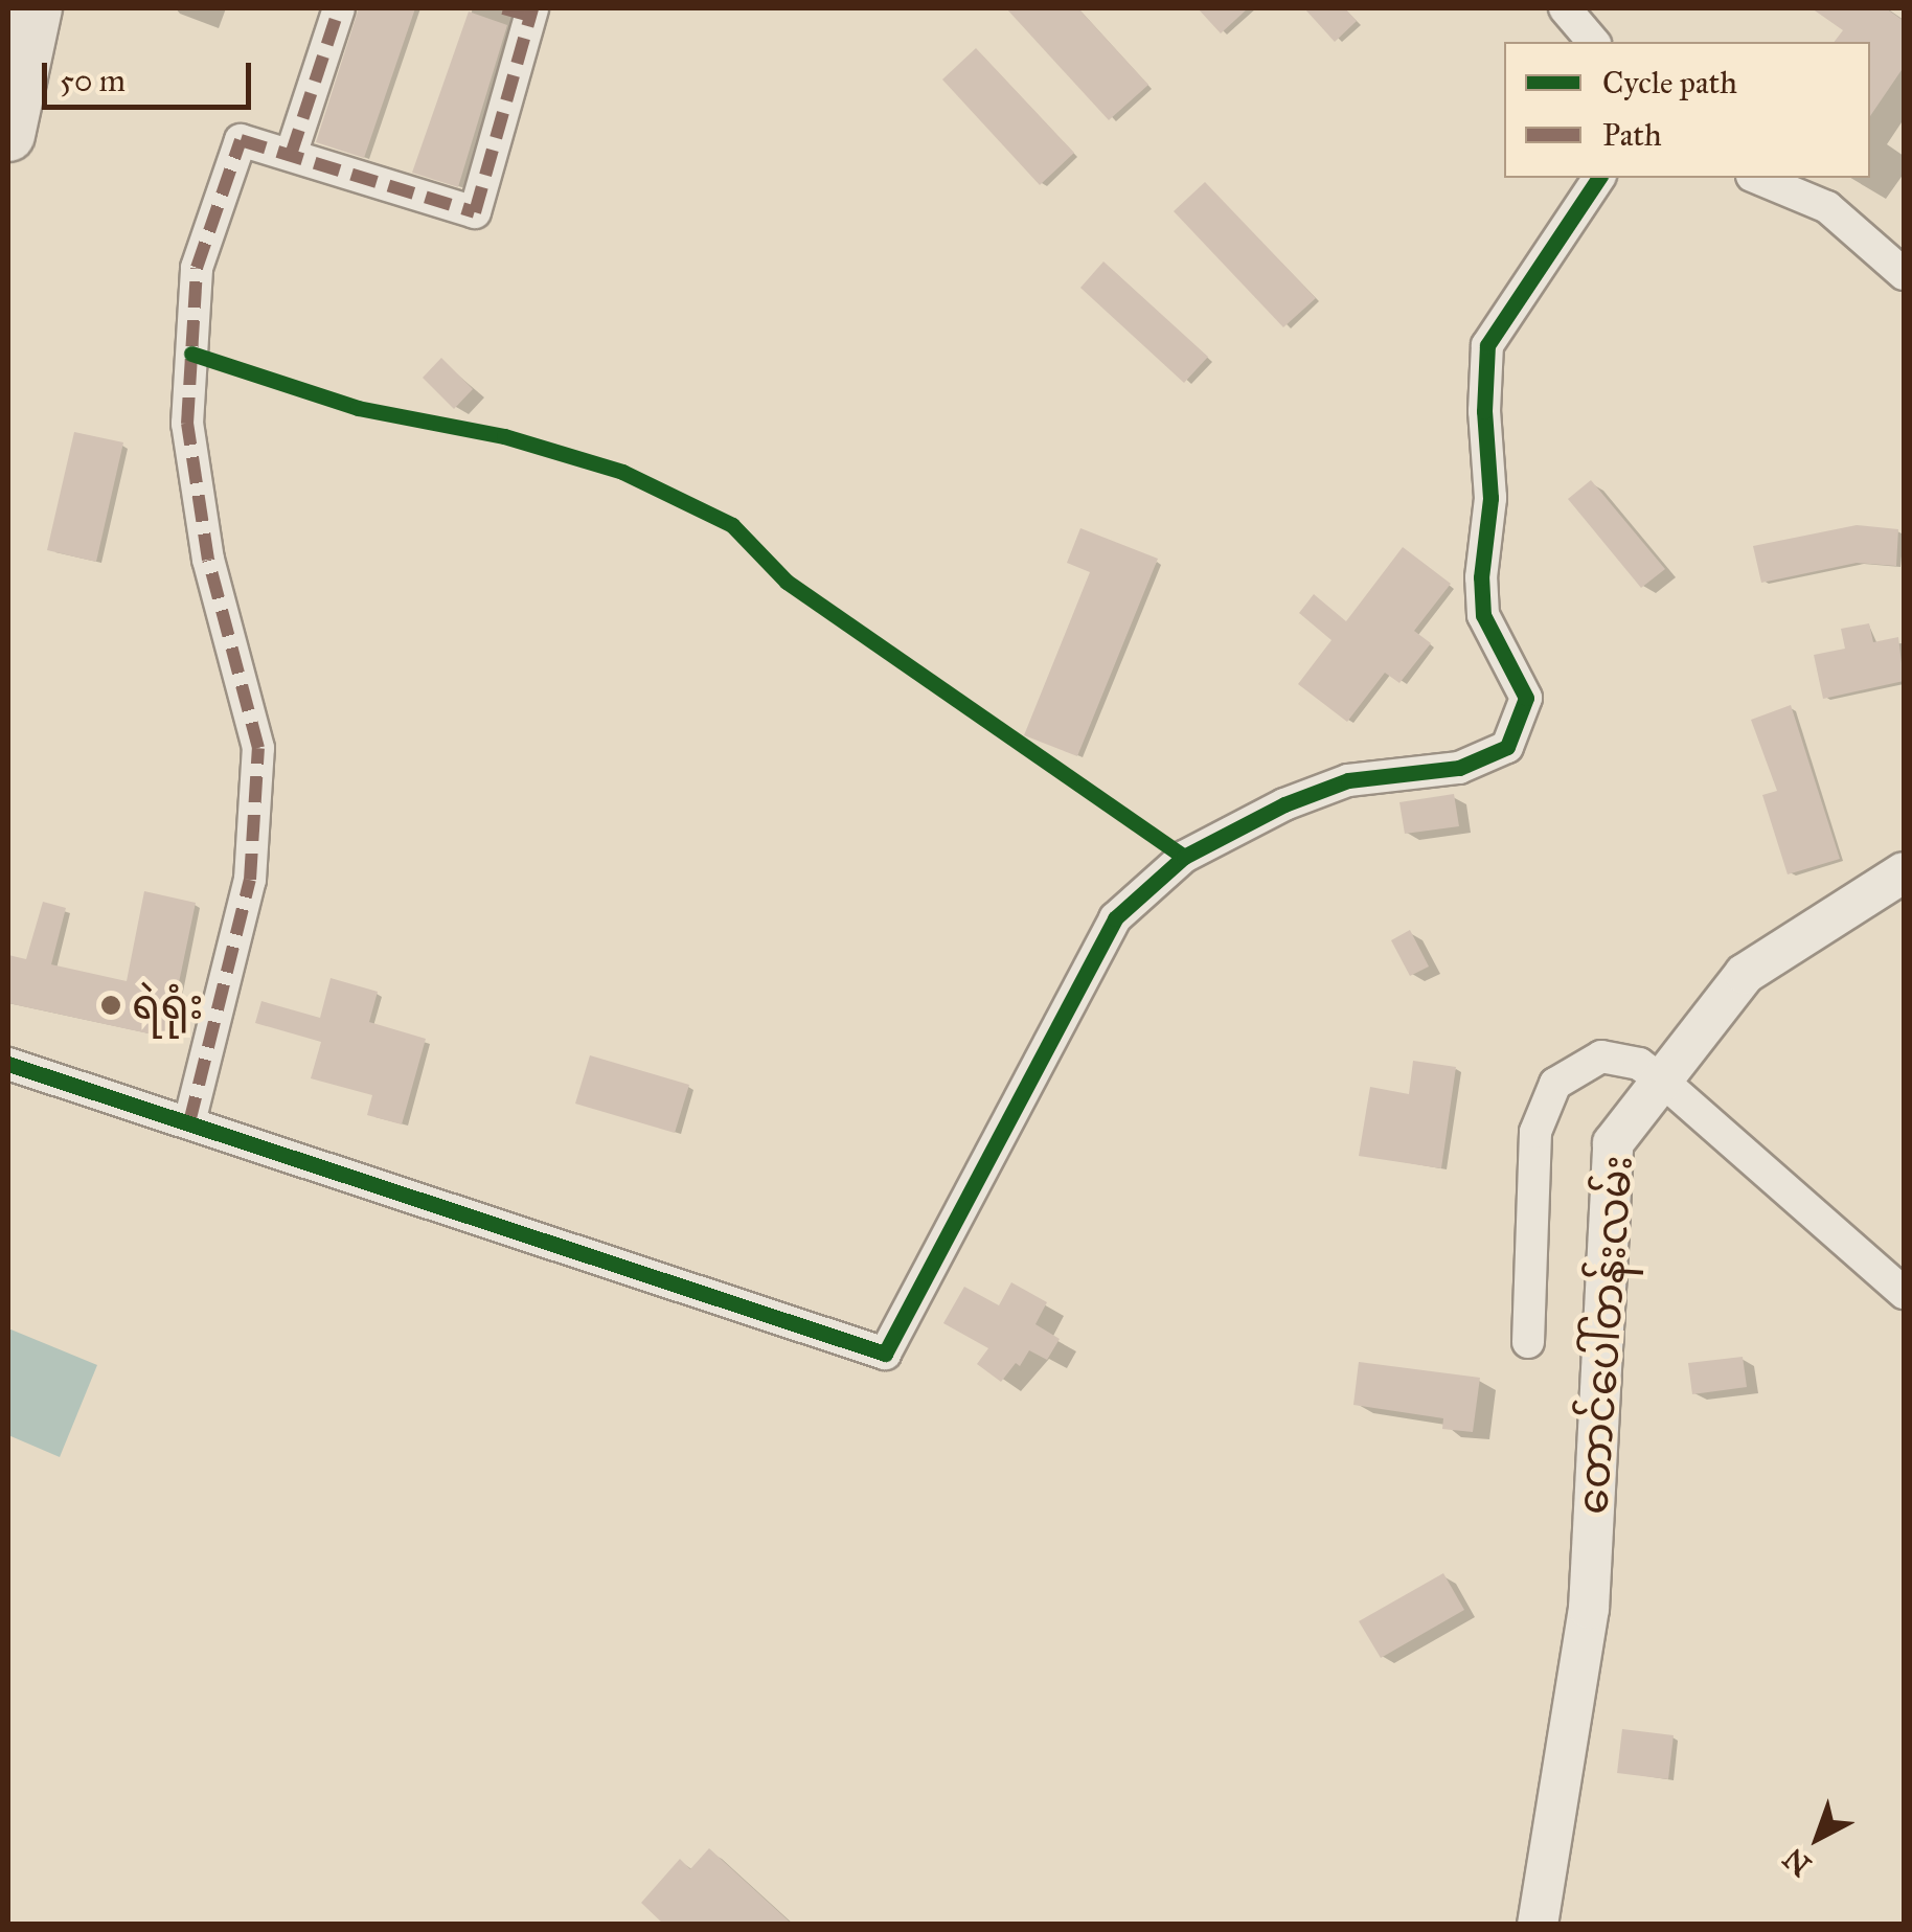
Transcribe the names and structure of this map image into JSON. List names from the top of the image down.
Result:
{
  "streets": {
    "street": ["တောင်ပေါ်တန်းလမ်း"]
  },
  "places": ["ရဲရုံး"],
  "legend": ["Cycle path", "Path"],
  "scale_bar": "50 m",
  "north": "bottom left"
}
